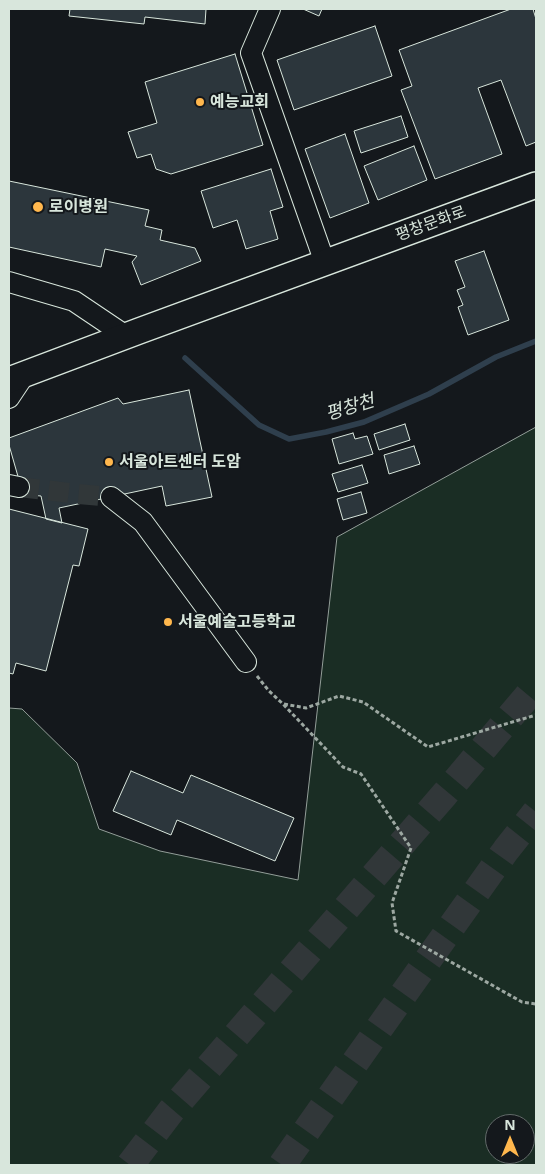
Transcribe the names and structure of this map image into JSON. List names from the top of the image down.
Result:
{
  "streets": {
    "main road": ["평창문화로"]
  },
  "water": ["평창천"],
  "places": [
    "예능교회",
    "로이병원",
    "서울아트센터 도암",
    "서울예술고등학교"
  ],
  "north": "top"
}
